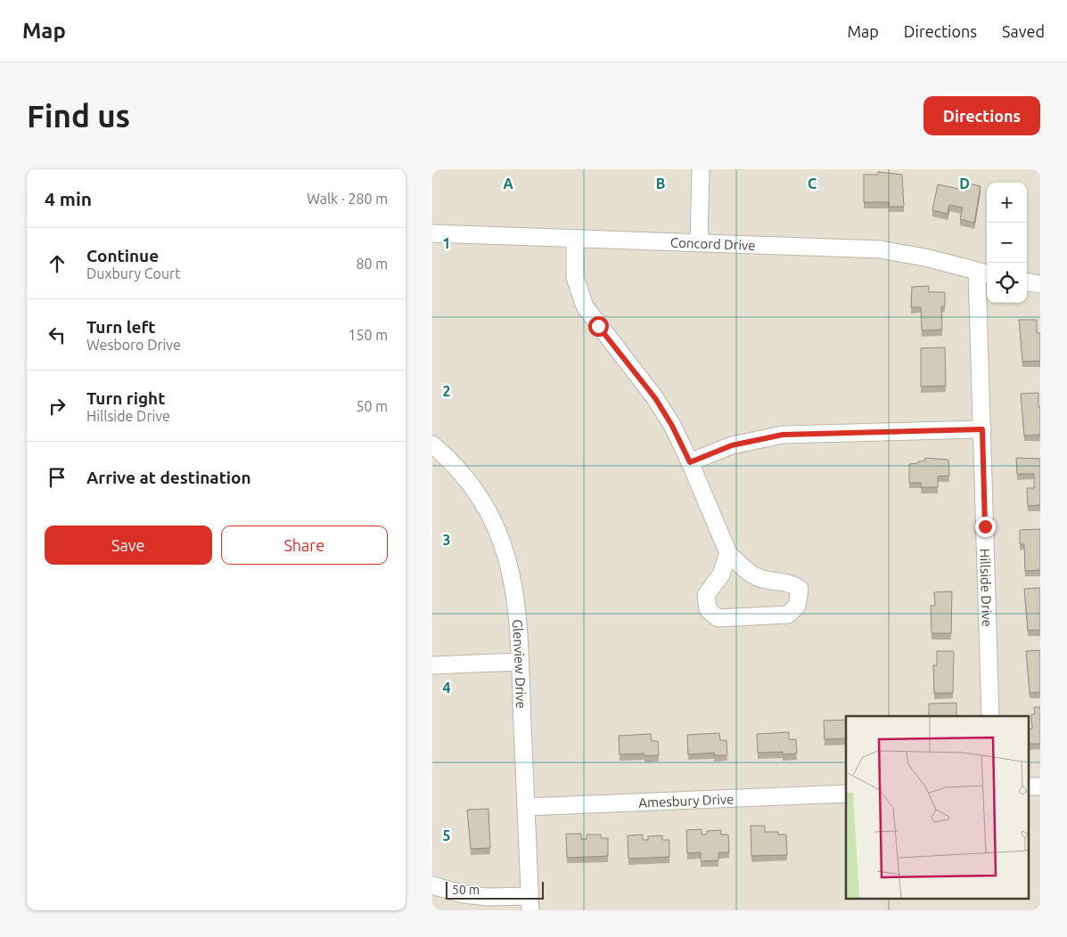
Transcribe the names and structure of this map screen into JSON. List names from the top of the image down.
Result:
{
  "streets": {
    "street": [
      "Concord Drive",
      "Hillside Drive",
      "Glenview Drive",
      "Amesbury Drive"
    ]
  },
  "crossings": [
    ["Concord Drive", "Hillside Drive"],
    ["Glenview Drive", "Amesbury Drive"]
  ],
  "scale_bar": "50 m",
  "page": {
    "header": "Map",
    "nav": ["Map", "Directions", "Saved"],
    "buttons": [
      "Directions",
      ["Save", "Share"]
    ],
    "title": "Find us",
    "heading": ["4 min", "Walk · 280 m"],
    "map_buttons": ["+", "−"],
    "list": [
      ["Continue", "Duxbury Court", "80 m"],
      ["Turn left", "Wesboro Drive", "150 m"],
      ["Turn right", "Hillside Drive", "50 m"],
      "Arrive at destination"
    ],
    "scale": "50 m"
  },
  "grid": {
    "columns": [
      "A",
      "B",
      "C",
      "D"
    ],
    "rows": [
      "1",
      "2",
      "3",
      "4",
      "5"
    ]
  }
}
